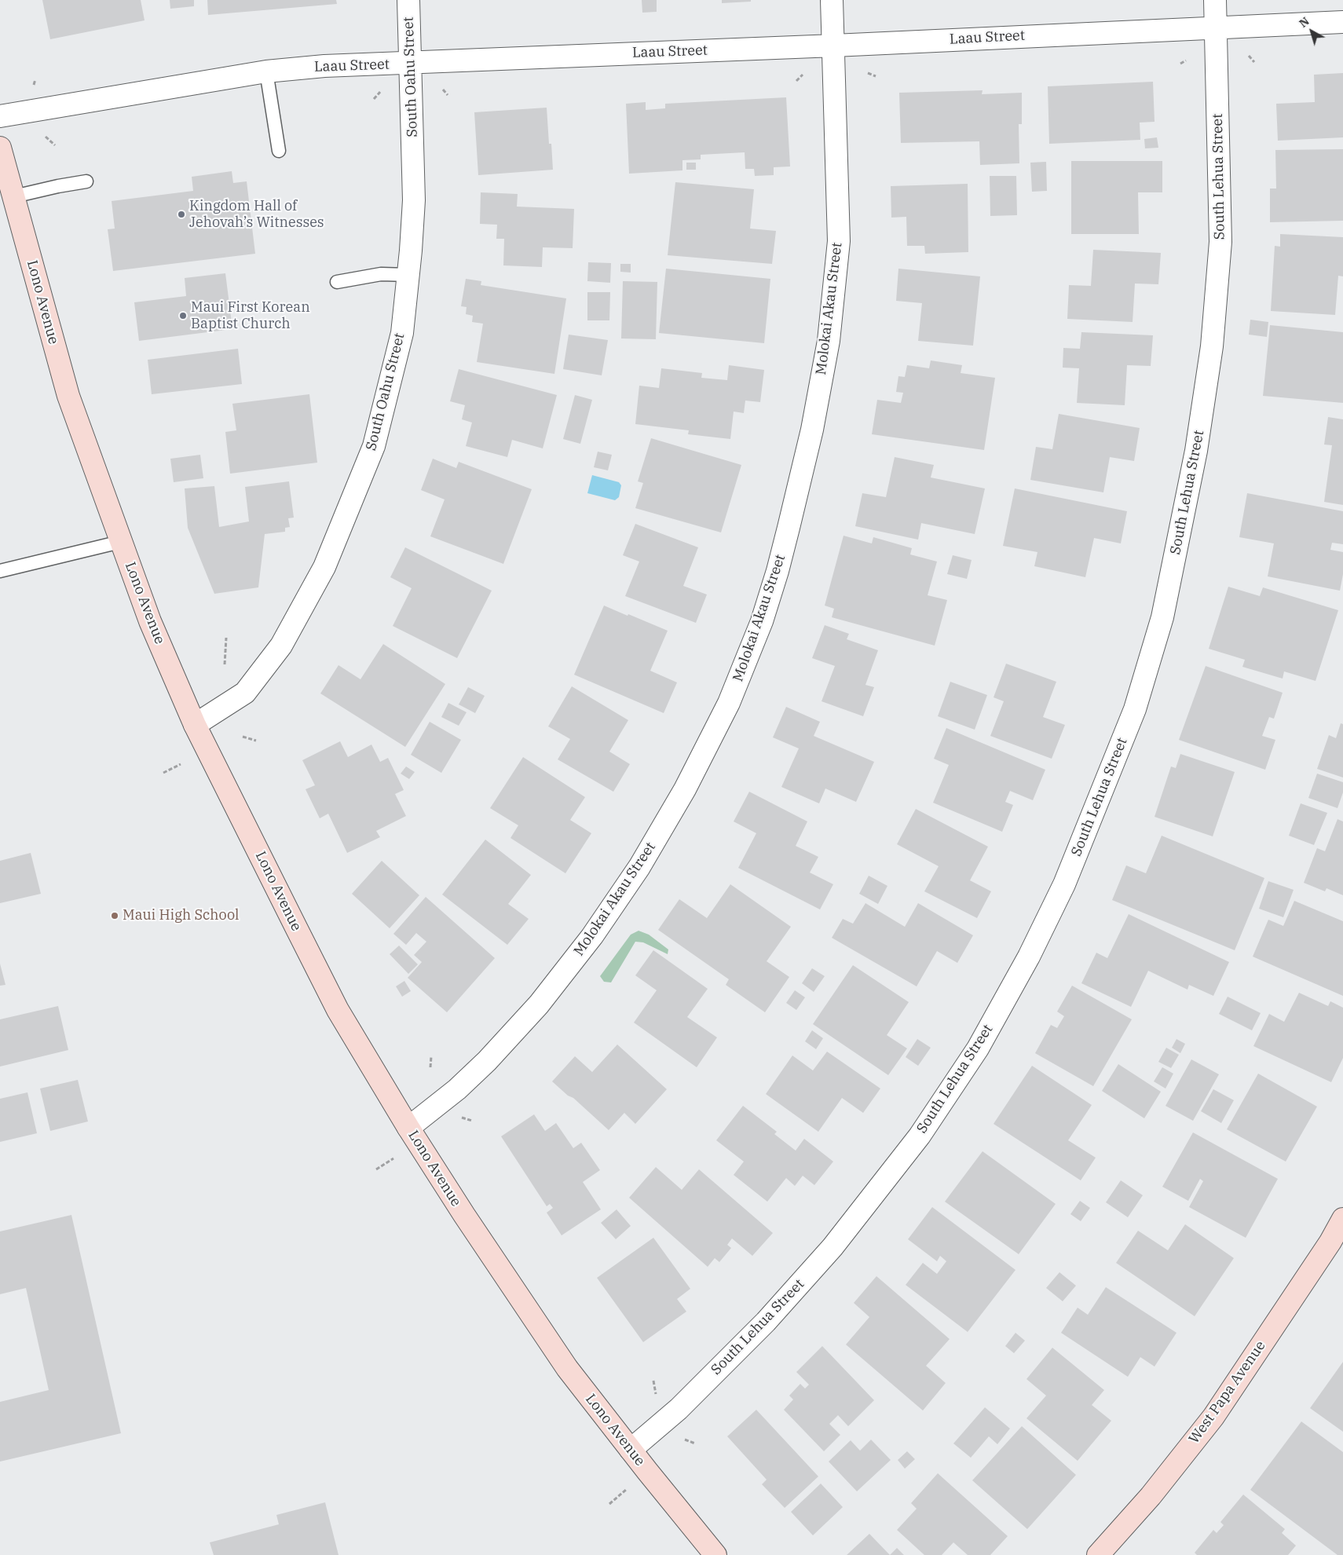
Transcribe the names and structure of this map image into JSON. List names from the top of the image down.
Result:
{
  "streets": {
    "street": [
      "Laau Street",
      "South Oahu Street",
      "South Lehua Street",
      "Lono Avenue",
      "Molokai Akau Street",
      "West Papa Avenue"
    ]
  },
  "crossings": [
    ["Laau Street", "South Oahu Street"],
    ["Laau Street", "South Lehua Street"],
    ["Laau Street", "Molokai Akau Street"],
    ["South Oahu Street", "Lono Avenue"],
    ["South Lehua Street", "Lono Avenue"],
    ["Lono Avenue", "Molokai Akau Street"]
  ],
  "places": ["Kingdom Hall of Jehovah’s Witnesses", "Maui First Korean Baptist Church", "Maui High School"],
  "north": "top left"
}
